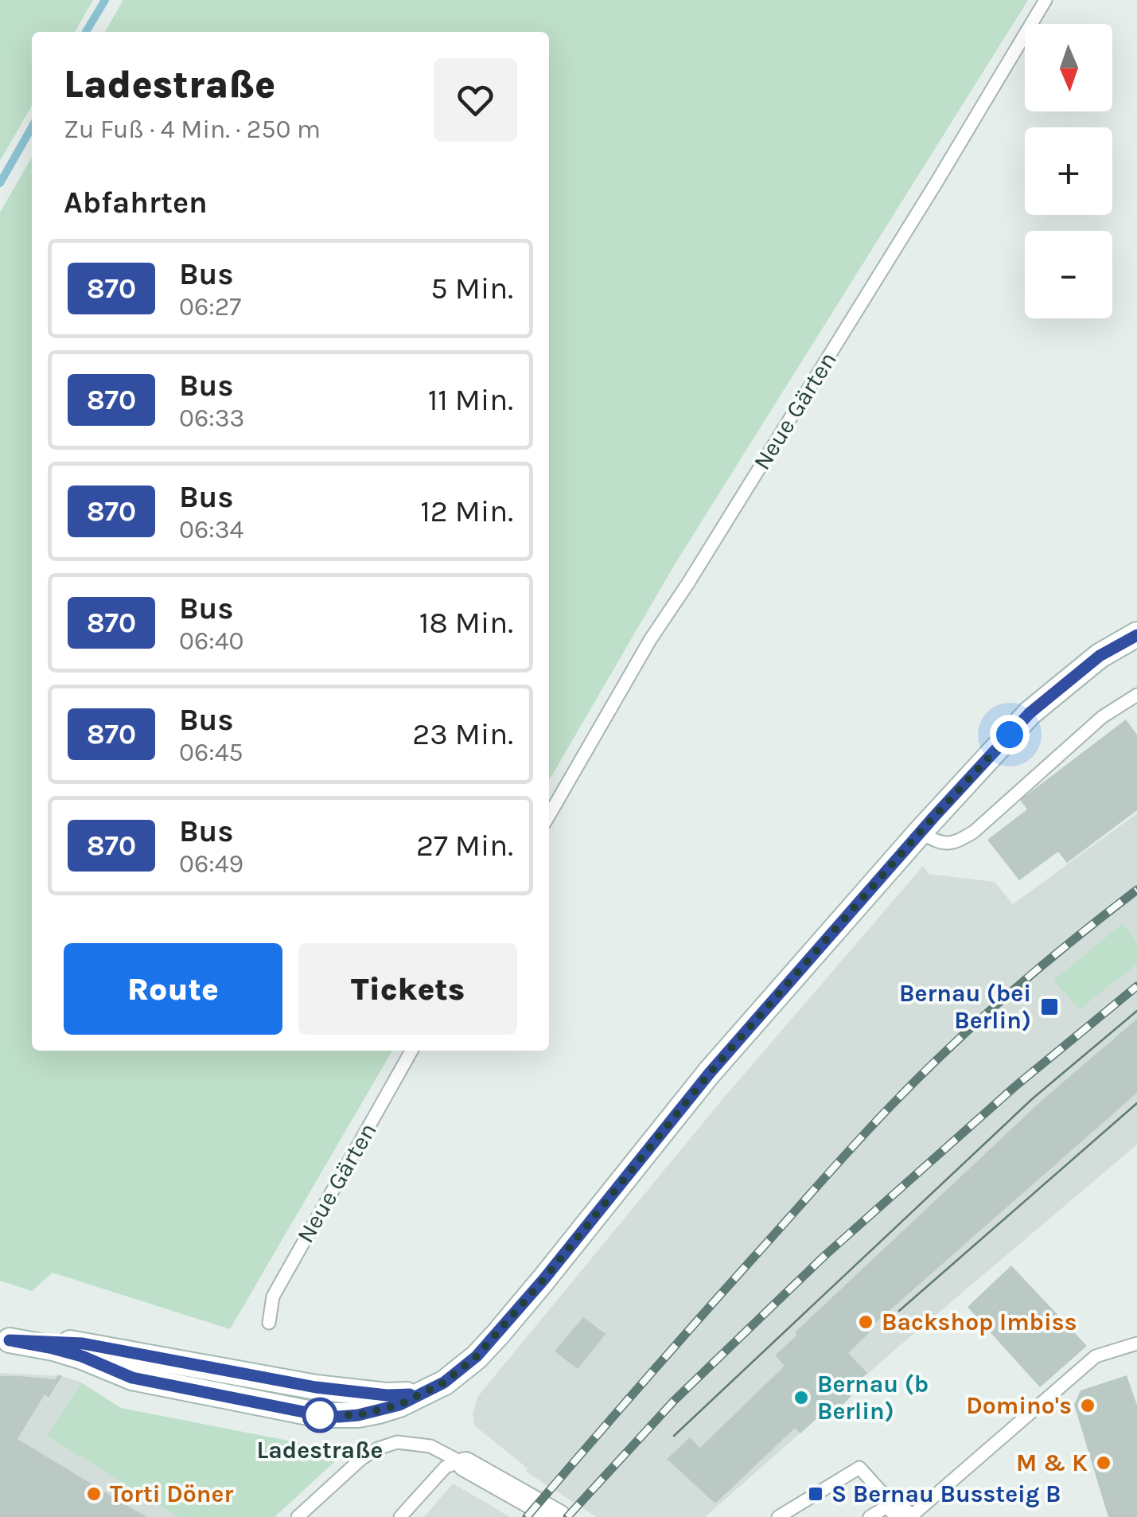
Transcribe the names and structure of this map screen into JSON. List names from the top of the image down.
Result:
{
  "streets": {
    "lane": ["Neue Gärten"]
  },
  "places": {
    "transit": ["Bernau (bei Berlin)", "S Bernau Bussteig B"],
    "other": [
      "Backshop Imbiss",
      "Bernau (b Berlin)",
      "Domino's",
      "Ladestraße",
      "M & K",
      "Torti Döner"
    ]
  },
  "lines": ["bus line 870"],
  "north": "bottom",
  "page": {
    "map_buttons": ["+", "−"],
    "heading": [
      ["Ladestraße", "Zu Fuß · 4 Min. · 250 m"],
      "Abfahrten"
    ],
    "list": [
      {
        "mark": "870",
        "name": "Bus",
        "note": "06:27",
        "value": "5 Min."
      },
      {
        "mark": "870",
        "name": "Bus",
        "note": "06:33",
        "value": "11 Min."
      },
      {
        "mark": "870",
        "name": "Bus",
        "note": "06:34",
        "value": "12 Min."
      },
      {
        "mark": "870",
        "name": "Bus",
        "note": "06:40",
        "value": "18 Min."
      },
      {
        "mark": "870",
        "name": "Bus",
        "note": "06:45",
        "value": "23 Min."
      },
      {
        "mark": "870",
        "name": "Bus",
        "note": "06:49",
        "value": "27 Min."
      }
    ],
    "buttons": ["Route", "Tickets"]
  }
}
